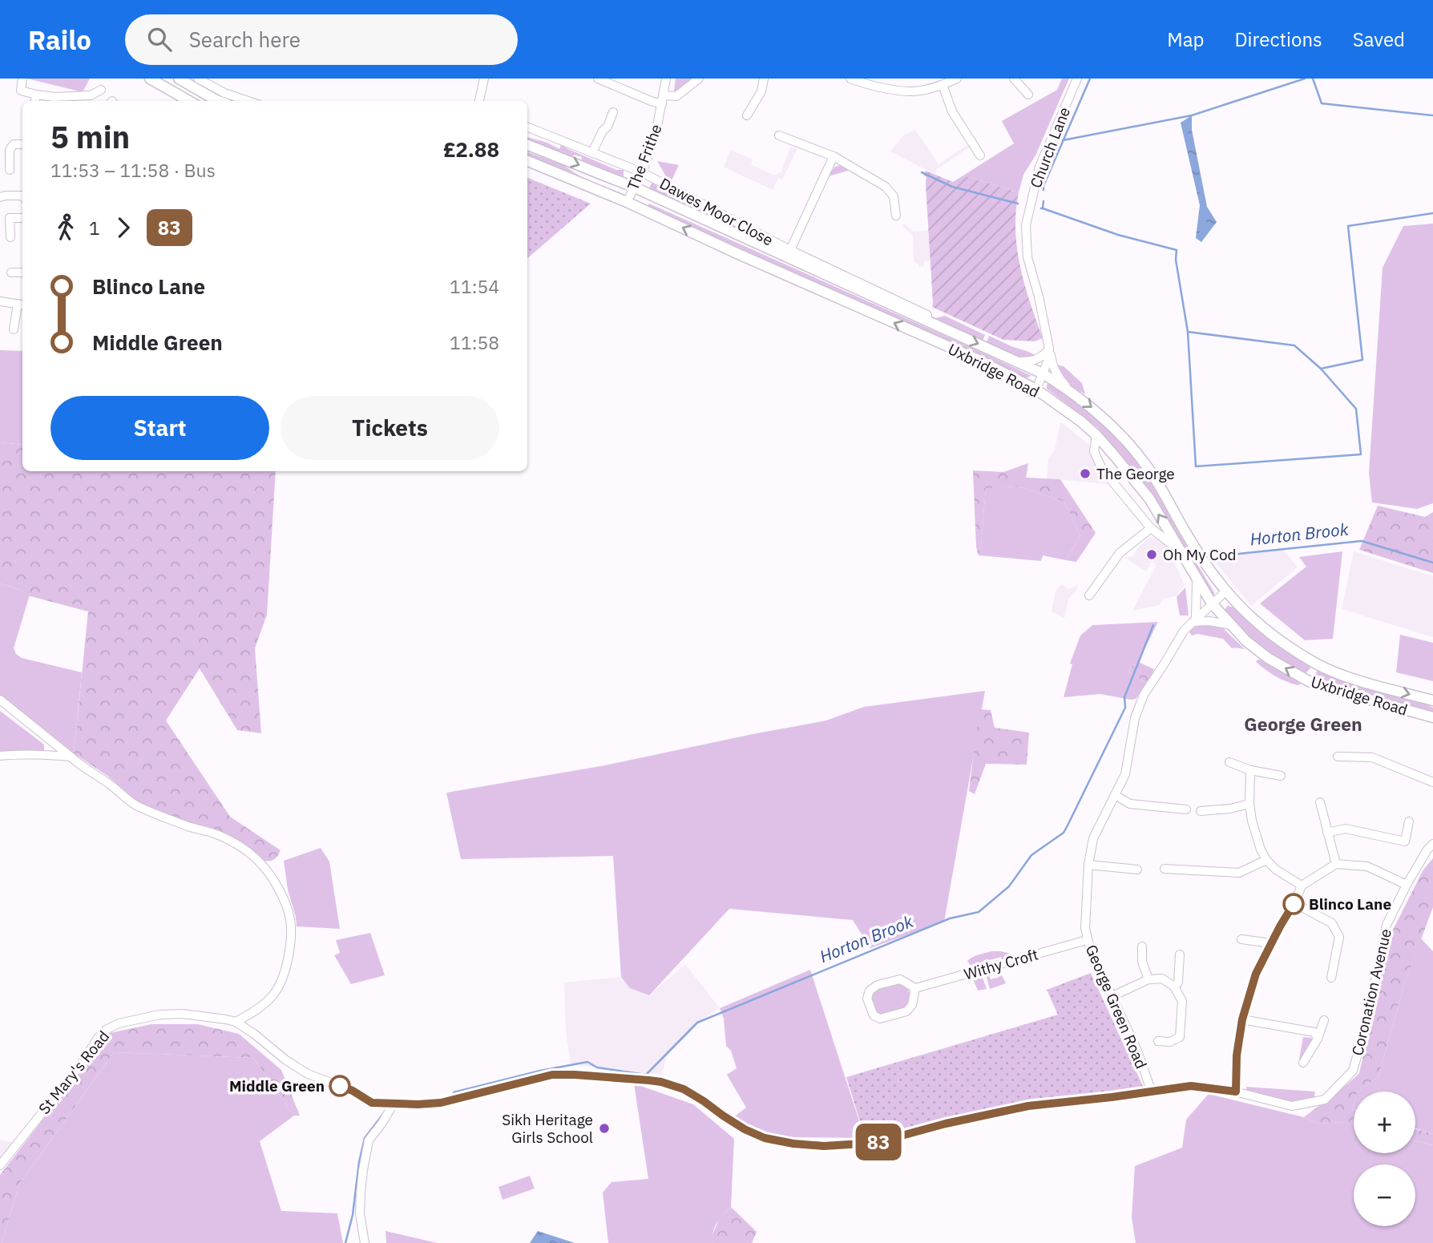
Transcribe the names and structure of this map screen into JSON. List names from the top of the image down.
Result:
{
  "streets": {
    "main road": ["Uxbridge Road"],
    "street": [
      "Church Lane",
      "The Frithe",
      "Dawes Moor Close",
      "Withy Croft",
      "Coronation Avenue",
      "George Green Road",
      "St Mary's Road"
    ]
  },
  "crossings": [
    ["Church Lane", "Uxbridge Road"],
    ["The Frithe", "Dawes Moor Close"],
    ["The Frithe", "Uxbridge Road"],
    ["Uxbridge Road", "George Green Road"],
    ["Withy Croft", "George Green Road"],
    ["Coronation Avenue", "George Green Road"],
    ["Coronation Avenue", "St Mary's Road"]
  ],
  "districts": ["George Green"],
  "water": ["Horton Brook"],
  "places": [
    "The George",
    "Oh My Cod",
    "Blinco Lane",
    "Middle Green",
    "Sikh Heritage Girls School"
  ],
  "lines": ["bus line 83"],
  "page": {
    "header": "Railo",
    "search": "Search here",
    "nav": ["Map", "Directions", "Saved"],
    "on_map": "83",
    "heading": ["5 min", "11:53 – 11:58 · Bus", "£2.88"],
    "legs": ["1", "83"],
    "list": [
      {
        "name": "Blinco Lane",
        "value": "11:54"
      },
      {
        "name": "Middle Green",
        "value": "11:58"
      }
    ],
    "buttons": ["Start", "Tickets"],
    "map_buttons": ["+", "−"]
  }
}
